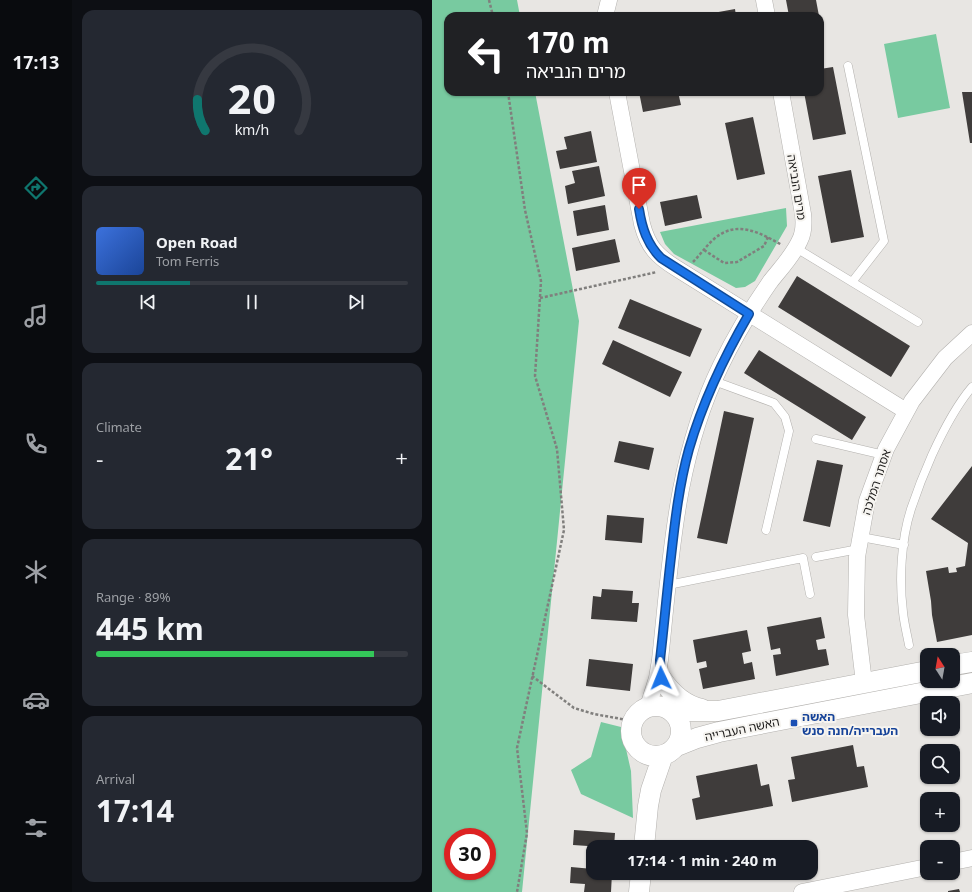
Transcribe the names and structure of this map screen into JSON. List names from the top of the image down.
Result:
{
  "streets": {
    "street": ["מרים הנביאה", "אסתר המלכה", "האשה העברייה"]
  },
  "crossings": [
    ["מרים הנביאה", "האשה העברייה"],
    ["אסתר המלכה", "האשה העברייה"]
  ],
  "places": {
    "transit": ["האשה העברייה/חנה סנש"]
  },
  "north": "top",
  "page": {
    "tabs": "17:13",
    "turn": ["170 m", "מרים הנביאה"],
    "song": ["Open Road", "Tom Ferris"],
    "tile": [
      "Climate",
      ["Range · 89%", "445 km"],
      ["Arrival", "17:14"]
    ],
    "heat": ["−", "21°", "+"],
    "map_buttons": ["+", "−"],
    "limit": "30",
    "trip": "17:14 · 1 min · 240 m",
    "gauge": ["20", "km/h"]
  }
}
